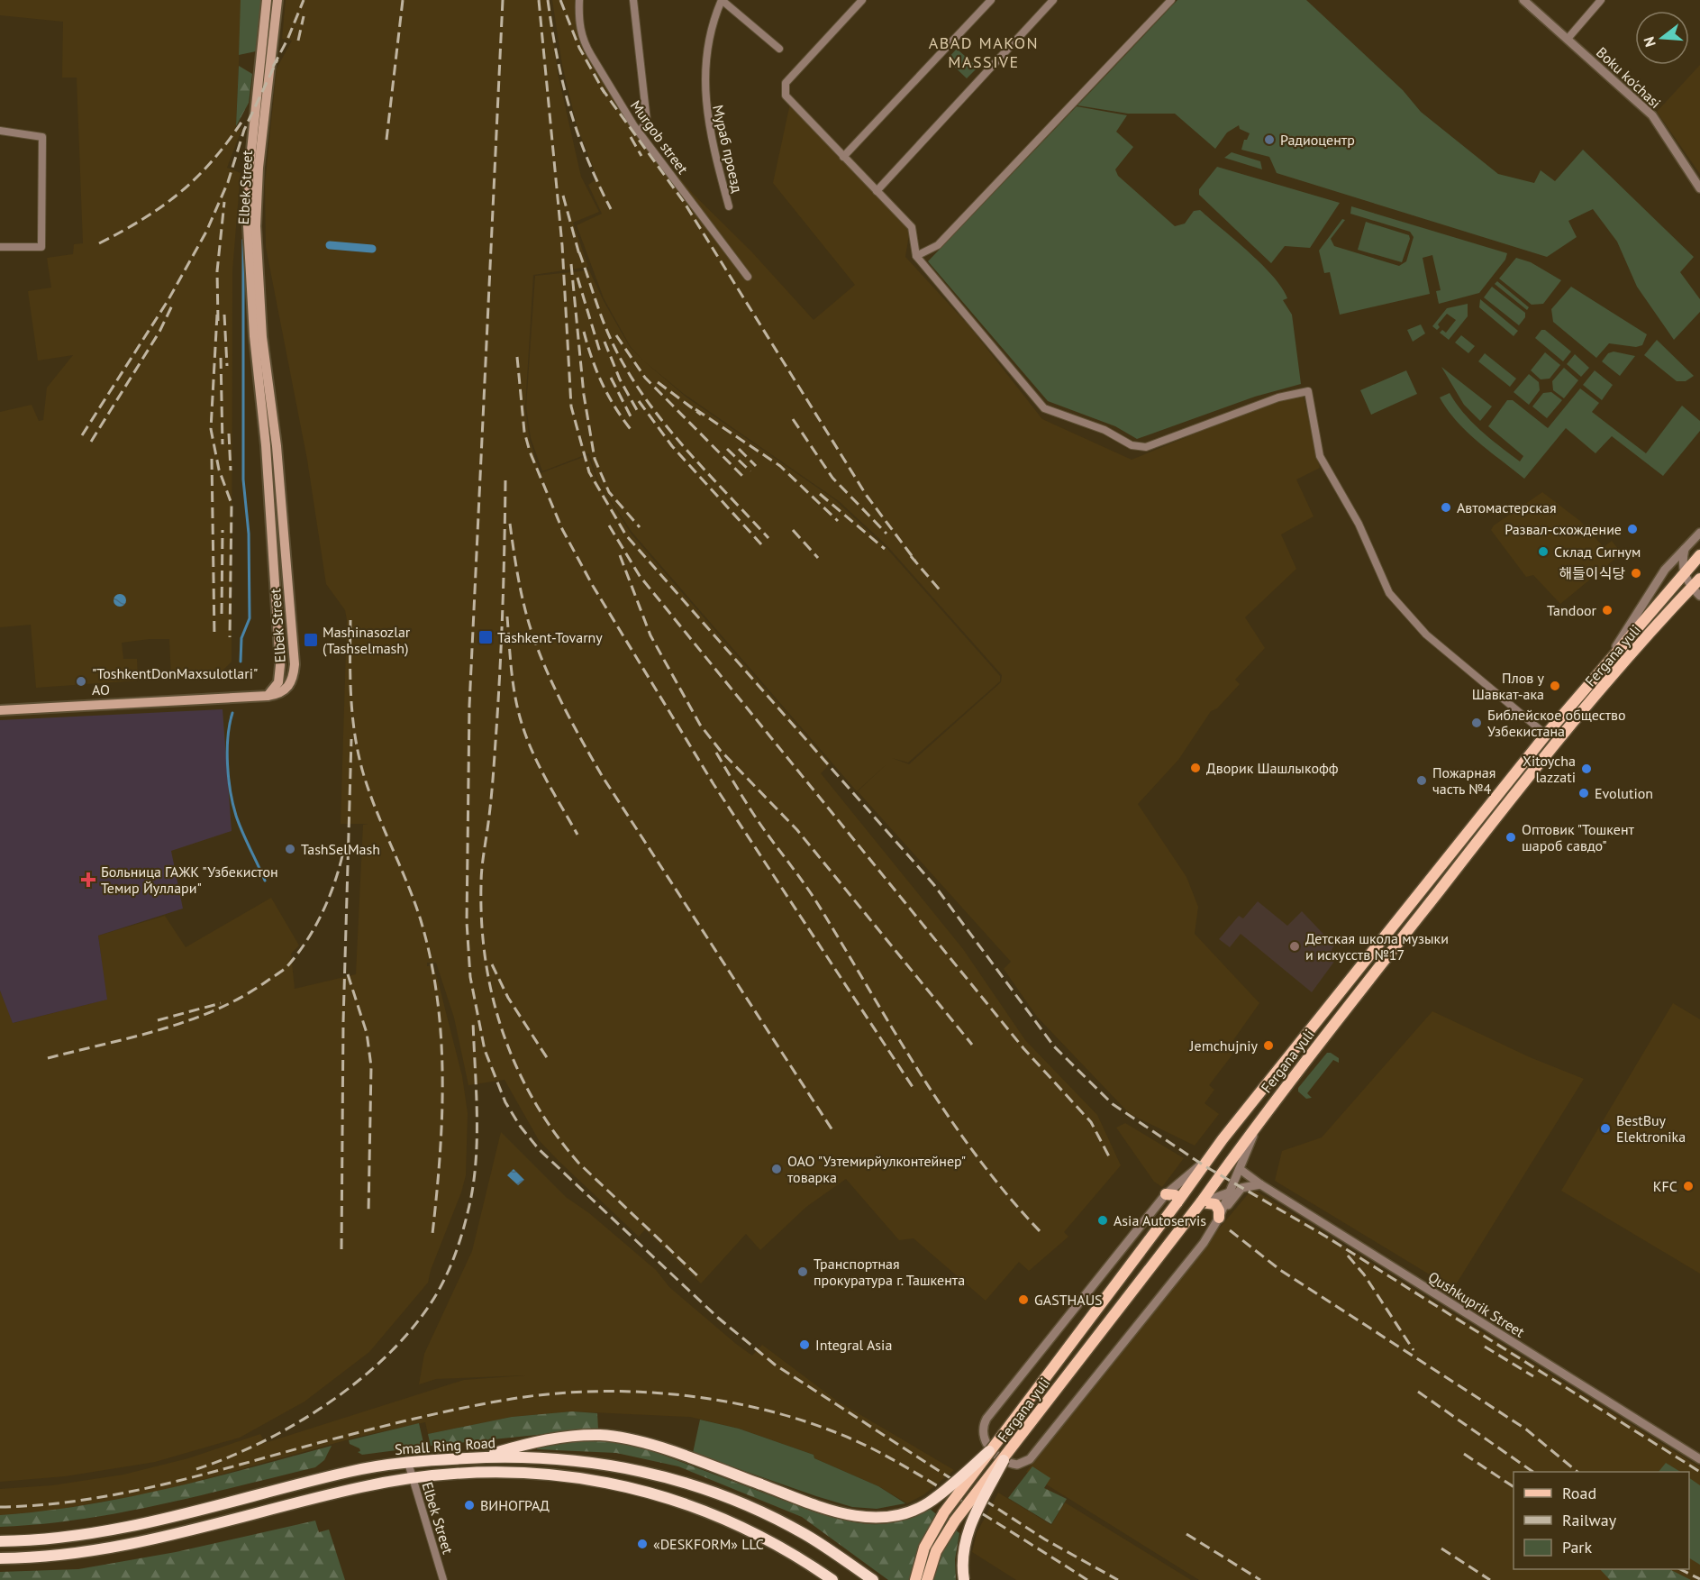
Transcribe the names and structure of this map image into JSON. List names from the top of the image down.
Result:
{
  "streets": {
    "highway": ["Small Ring Road"],
    "main road": ["Elbek Street", "Fergana yuli"],
    "street": [
      "Boku ko'chasi",
      "Murgob street",
      "Мураб проезд",
      "Qushkuprik Street"
    ]
  },
  "crossings": [
    ["Elbek Street", "Small Ring Road"]
  ],
  "districts": ["ABAD MAKON MASSIVE"],
  "places": {
    "other": [
      "Радиоцентр",
      "Автомастерская",
      "Развал-схождение",
      "Склад Сигнум",
      "해들이식당",
      "Tandoor",
      "\"ToshkentDonMaxsulotlari\" AO",
      "Плов у Шавкат-ака",
      "Библейское общество Узбекистана",
      "Дворик Шашлыкофф",
      "Xitoycha lazzati",
      "Пожарная часть №4",
      "Evolution",
      "Оптовик \"Тошкент шароб савдо\"",
      "TashSelМash",
      "Детская школа музыки и искусств №17",
      "Jemchujniy",
      "BestBuy Elektronika",
      "ОАО \"Узтемирйулконтейнер\" товарка",
      "KFC",
      "Asia Autoservis",
      "Транспортная прокуратура г. Ташкента",
      "GASTHAUS",
      "Integral Asia",
      "ВИНОГРАД",
      "«DESKFORM» LLC"
    ],
    "transit": ["Tashkent-Tovarny", "Mashinasozlar (Tashselmash)"],
    "health": ["Больница ГАЖК \"Узбекистон Темир Йуллари\""]
  },
  "legend": ["Road", "Railway", "Park"],
  "north": "left"
}
